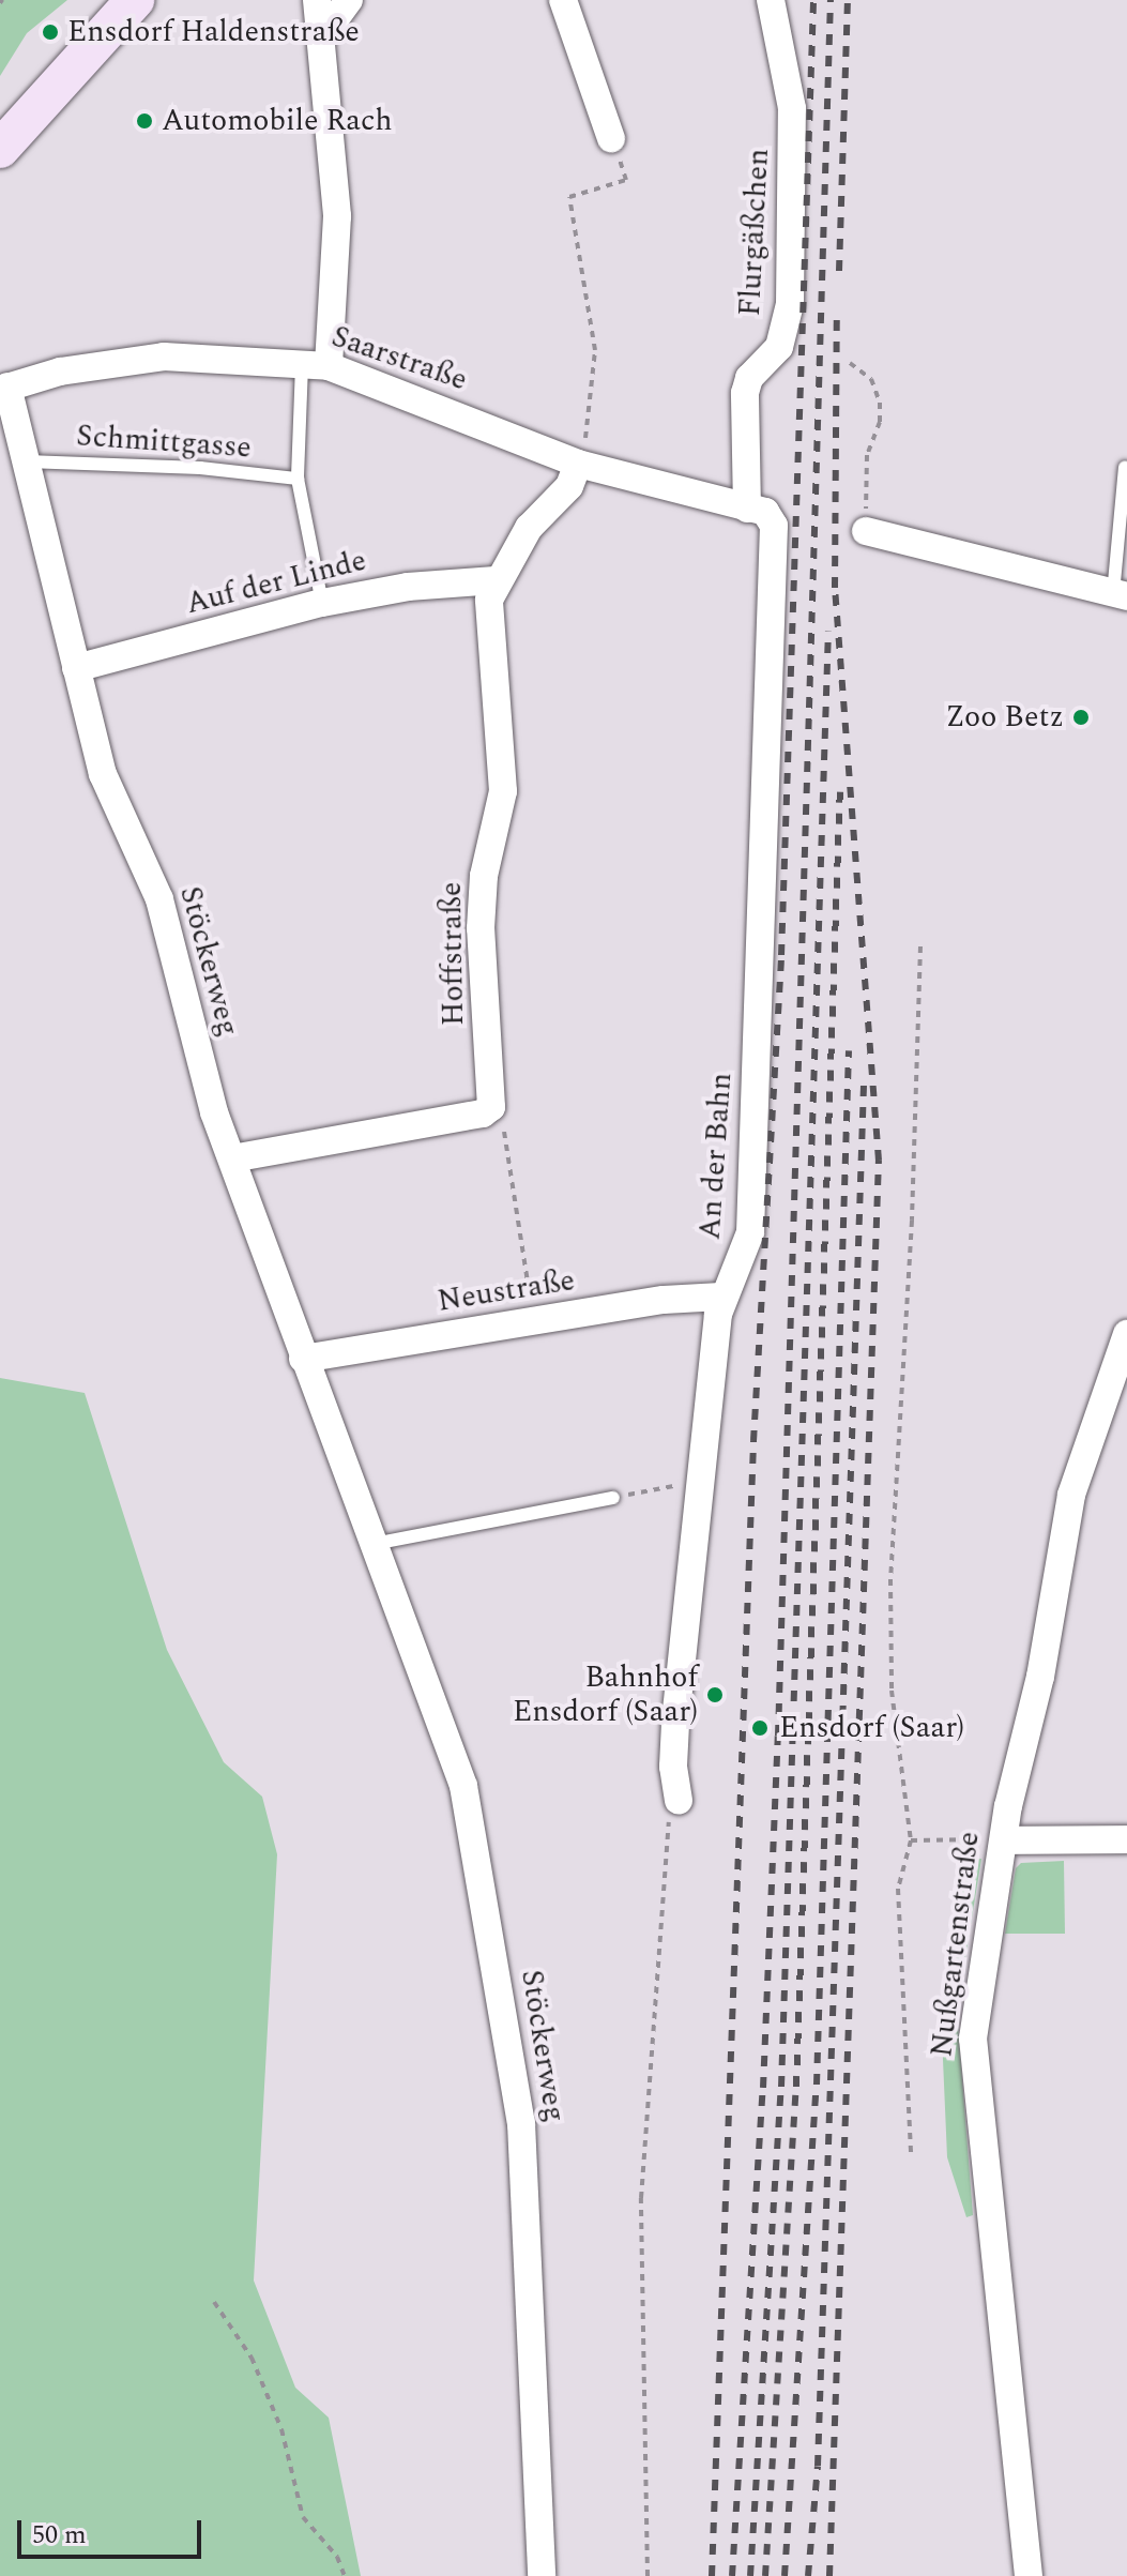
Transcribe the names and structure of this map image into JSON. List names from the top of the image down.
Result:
{
  "streets": {
    "street": [
      "Flurgäßchen",
      "Saarstraße",
      "Auf der Linde",
      "Hoffstraße",
      "Stöckerweg",
      "An der Bahn",
      "Neustraße",
      "Nußgartenstraße"
    ],
    "lane": ["Schmittgasse"]
  },
  "crossings": [
    ["Flurgäßchen", "Saarstraße"],
    ["Flurgäßchen", "An der Bahn"],
    ["Saarstraße", "Hoffstraße"],
    ["Saarstraße", "Stöckerweg"],
    ["Saarstraße", "An der Bahn"],
    ["Schmittgasse", "Stöckerweg"],
    ["Auf der Linde", "Hoffstraße"],
    ["Auf der Linde", "Stöckerweg"],
    ["Stöckerweg", "Neustraße"],
    ["An der Bahn", "Neustraße"]
  ],
  "places": [
    "Ensdorf Haldenstraße",
    "Automobile Rach",
    "Zoo Betz",
    "Bahnhof Ensdorf (Saar)",
    "Ensdorf (Saar)"
  ],
  "scale_bar": "50 m"
}
